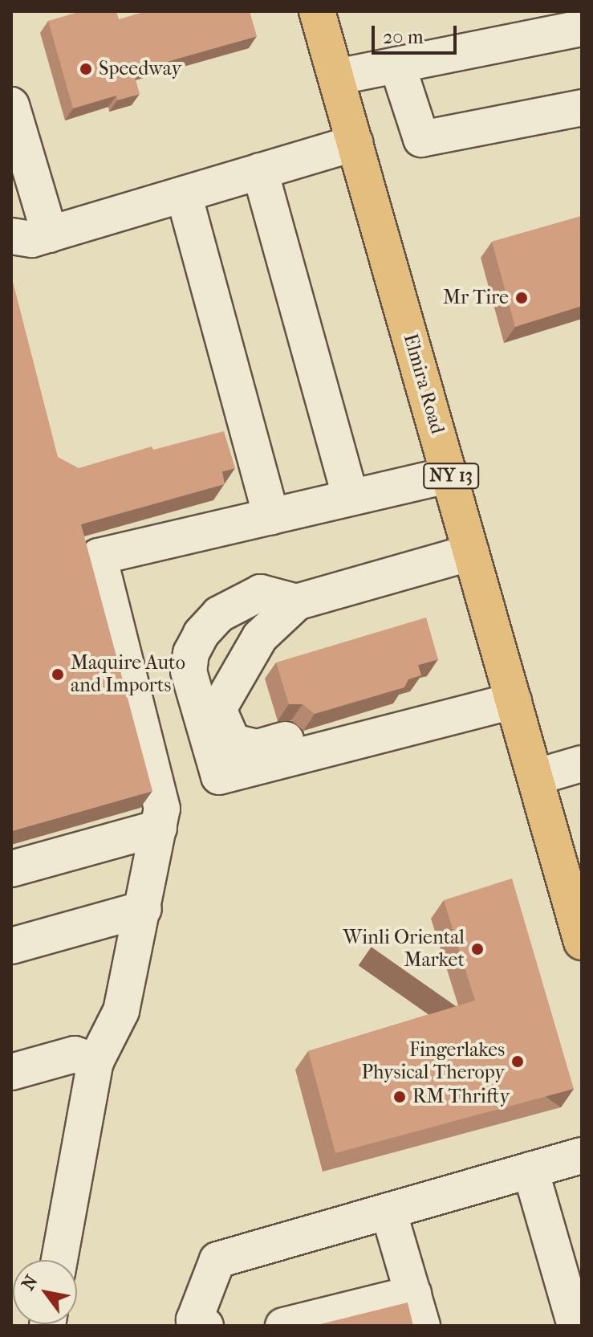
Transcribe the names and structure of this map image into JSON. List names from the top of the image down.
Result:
{
  "streets": {
    "highway": ["Elmira Road", "NY 13"]
  },
  "places": [
    "Speedway",
    "Mr Tire",
    "Maquire Auto and Imports",
    "Winli Oriental Market",
    "Fingerlakes Physical Theropy",
    "RM Thrifty"
  ],
  "scale_bar": "20 m",
  "north": "top left"
}
